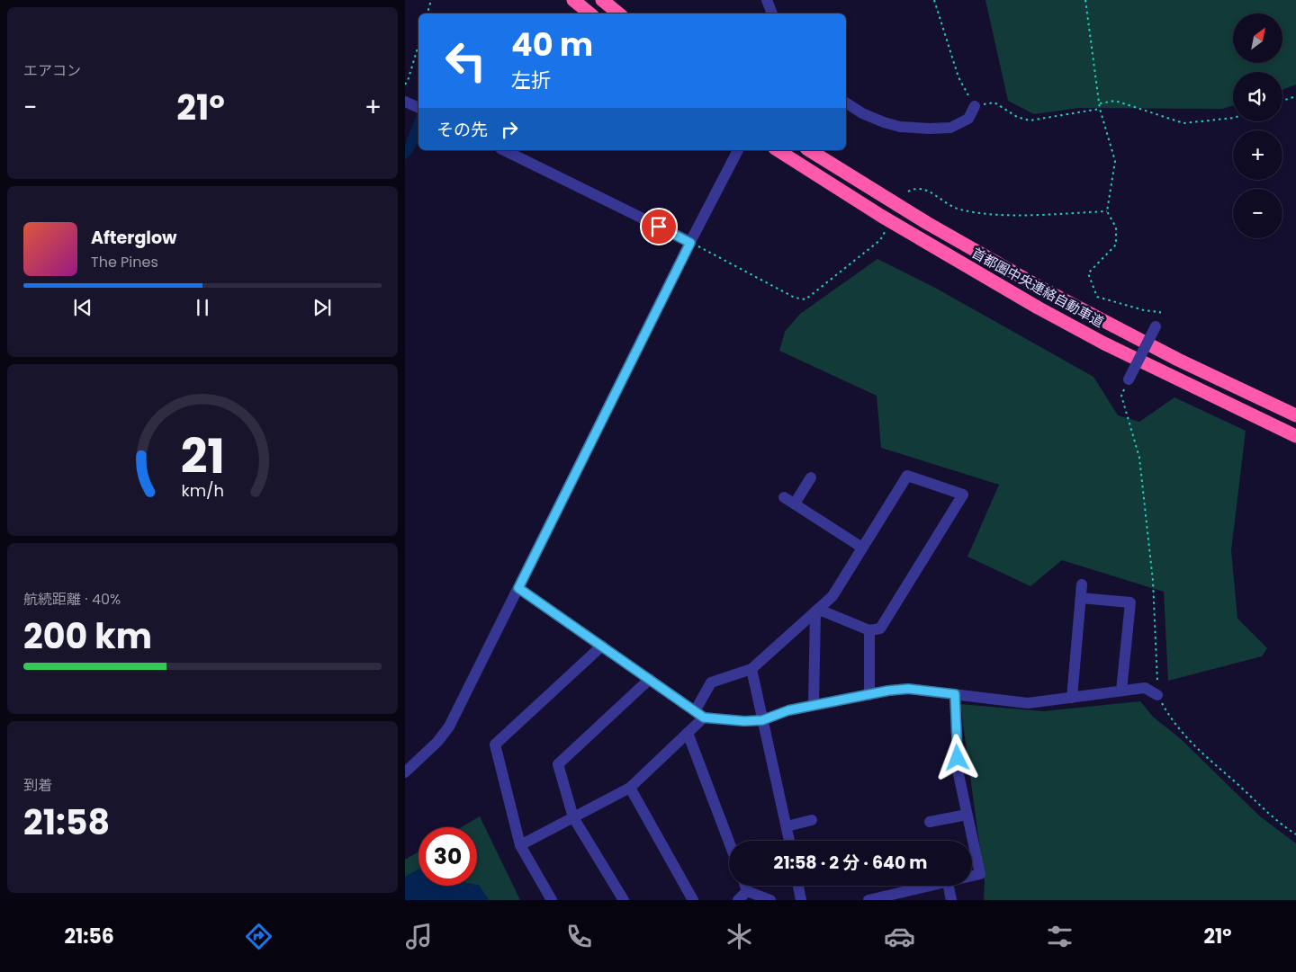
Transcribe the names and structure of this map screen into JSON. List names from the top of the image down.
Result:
{
  "streets": {
    "highway": ["首都圏中央連絡自動車道"]
  },
  "north": "top right",
  "page": {
    "tile": [
      "エアコン",
      ["航続距離 · 40%", "200 km"],
      ["到着", "21:58"]
    ],
    "map_buttons": ["+", "−"],
    "turn": ["40 m", "左折"],
    "heat": ["−", "21°", "+"],
    "then": "その先",
    "song": ["Afterglow", "The Pines"],
    "limit": "30",
    "trip": "21:58 · 2 分 · 640 m",
    "tabs": ["21:56", "21°"],
    "gauge": ["21", "km/h"]
  }
}
